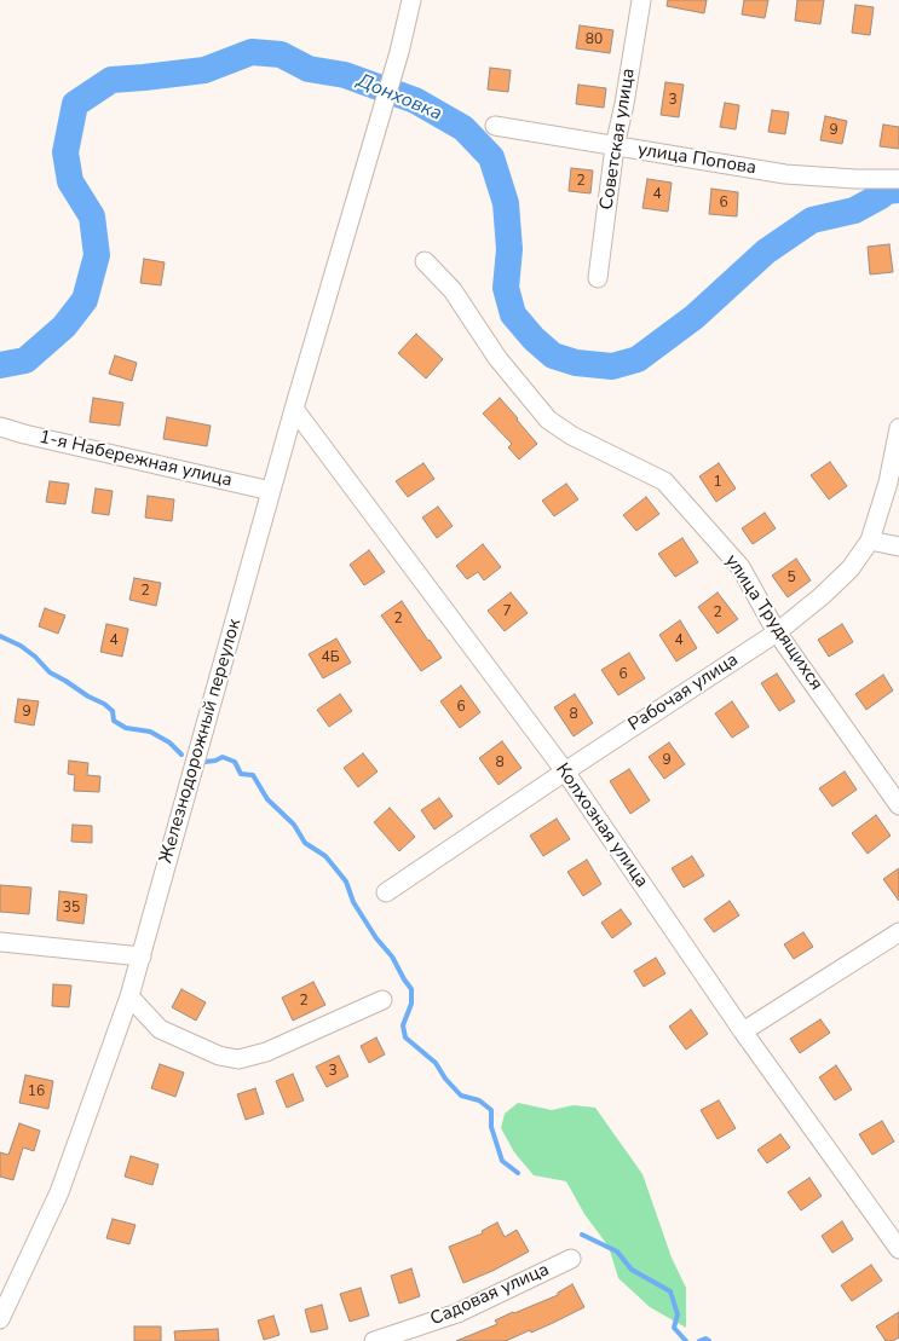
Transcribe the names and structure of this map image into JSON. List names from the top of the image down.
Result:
{
  "streets": {
    "street": [
      "Советская улица",
      "улица Попова",
      "1-я Набережная улица",
      "улица Трудящихся",
      "Рабочая улица",
      "Железнодорожный переулок",
      "Колхозная улица",
      "Садовая улица"
    ]
  },
  "crossings": [
    ["Советская улица", "улица Попова"],
    ["1-я Набережная улица", "Железнодорожный переулок"],
    ["улица Трудящихся", "Рабочая улица"],
    ["Рабочая улица", "Колхозная улица"],
    ["Железнодорожный переулок", "Колхозная улица"]
  ],
  "water": ["Донховка"],
  "house_numbers": [
    "80",
    "3",
    "9",
    "2",
    "4",
    "6",
    "1",
    "5",
    "2",
    "7",
    "2",
    "2",
    "4",
    "4",
    "4Б",
    "6",
    "6",
    "9",
    "8",
    "9",
    "8",
    "35",
    "2",
    "3",
    "16"
  ]
}
